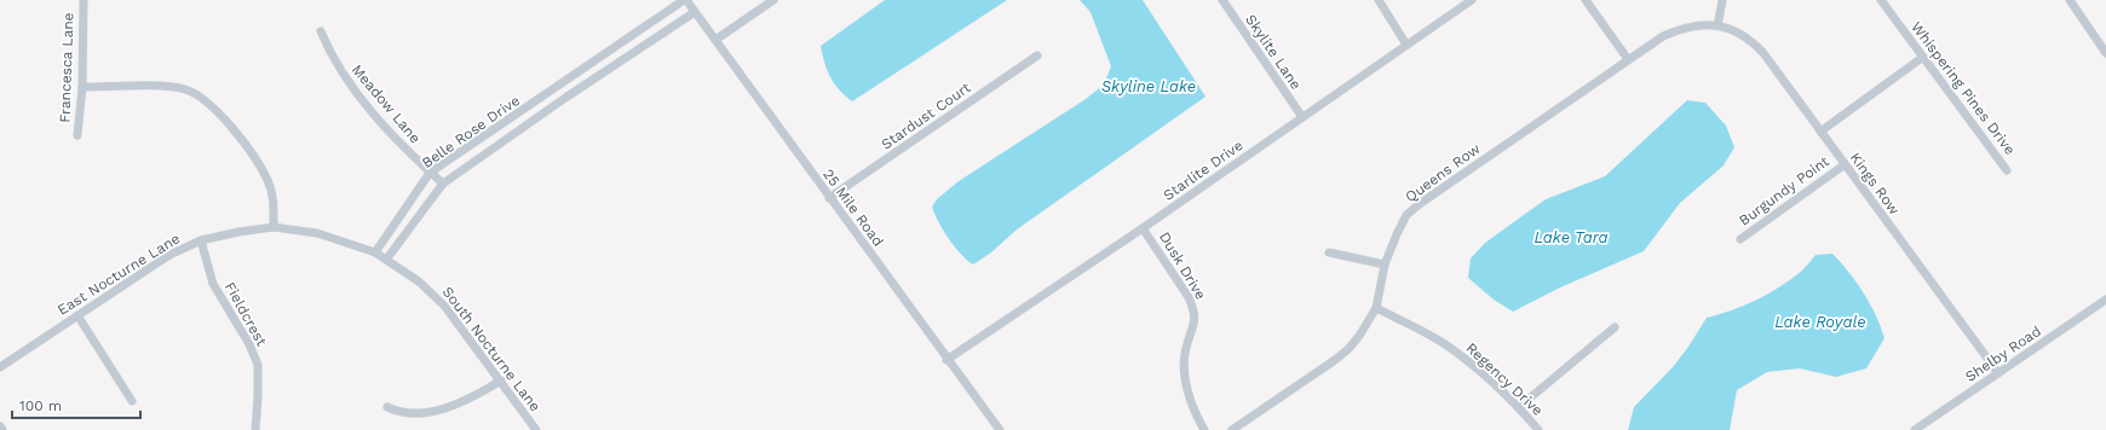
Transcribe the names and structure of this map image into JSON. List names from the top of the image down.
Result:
{
  "streets": {
    "street": [
      "Skylite Lane",
      "Francesca Lane",
      "Whispering Pines Drive",
      "Meadow Lane",
      "Stardust Court",
      "Belle Rose Drive",
      "Starlite Drive",
      "Queens Row",
      "Kings Row",
      "Burgundy Point",
      "25 Mile Road",
      "Dusk Drive",
      "East Nocturne Lane",
      "Fieldcrest",
      "South Nocturne Lane",
      "Shelby Road",
      "Regency Drive"
    ]
  },
  "crossings": [
    ["Skylite Lane", "Starlite Drive"],
    ["Meadow Lane", "Belle Rose Drive"],
    ["Stardust Court", "25 Mile Road"],
    ["Belle Rose Drive", "25 Mile Road"],
    ["Belle Rose Drive", "East Nocturne Lane"],
    ["Belle Rose Drive", "South Nocturne Lane"],
    ["Starlite Drive", "25 Mile Road"],
    ["Starlite Drive", "Dusk Drive"],
    ["Queens Row", "Kings Row"],
    ["Queens Row", "Regency Drive"],
    ["Kings Row", "Burgundy Point"],
    ["Kings Row", "Shelby Road"],
    ["East Nocturne Lane", "Fieldcrest"],
    ["East Nocturne Lane", "South Nocturne Lane"]
  ],
  "water": ["Skyline Lake", "Lake Tara", "Lake Royale"],
  "scale_bar": "100 m"
}
